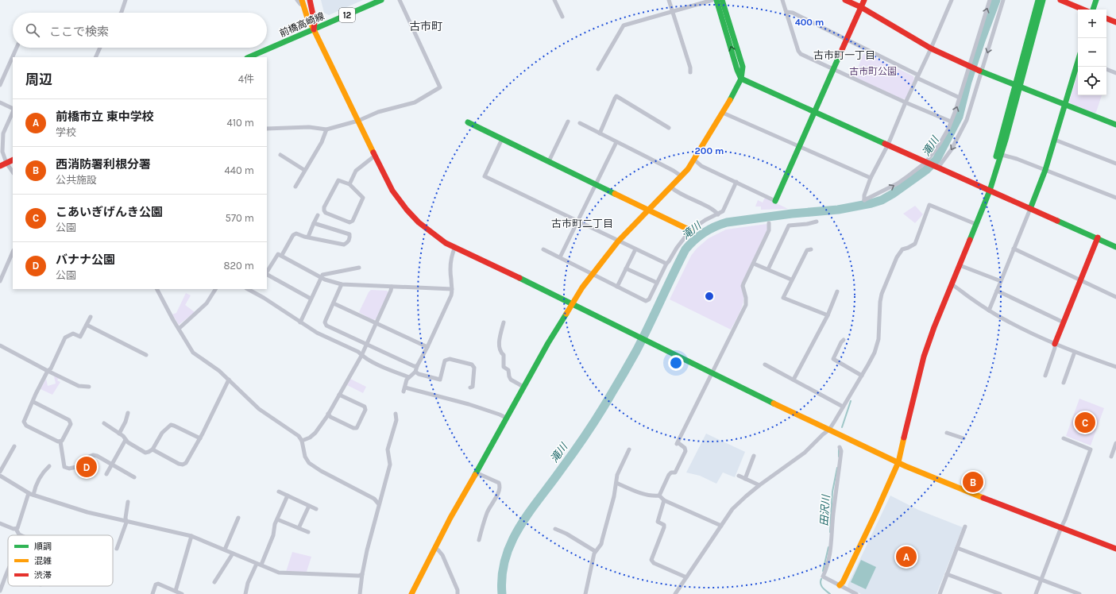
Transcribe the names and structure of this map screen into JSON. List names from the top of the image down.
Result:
{
  "streets": {
    "street": ["12", "前橋高崎線"]
  },
  "districts": ["古市町", "古市町一丁目", "古市町二丁目"],
  "water": ["滝川", "田沢川"],
  "parks": ["古市町公園"],
  "legend": ["順調", "混雑", "渋滞"],
  "page": {
    "map_buttons": ["+", "−"],
    "search": "ここで検索",
    "heading": ["周辺", "4件"],
    "list": [
      {
        "mark": "A",
        "name": "前橋市立 東中学校",
        "note": "学校",
        "value": "410 m"
      },
      {
        "mark": "B",
        "name": "西消防署利根分署",
        "note": "公共施設",
        "value": "440 m"
      },
      {
        "mark": "C",
        "name": "こあいぎげんき公園",
        "note": "公園",
        "value": "570 m"
      },
      {
        "mark": "D",
        "name": "バナナ公園",
        "note": "公園",
        "value": "820 m"
      }
    ],
    "pins": [
      "C",
      "D",
      "B",
      "A"
    ]
  },
  "rings": ["400 m", "200 m"]
}
